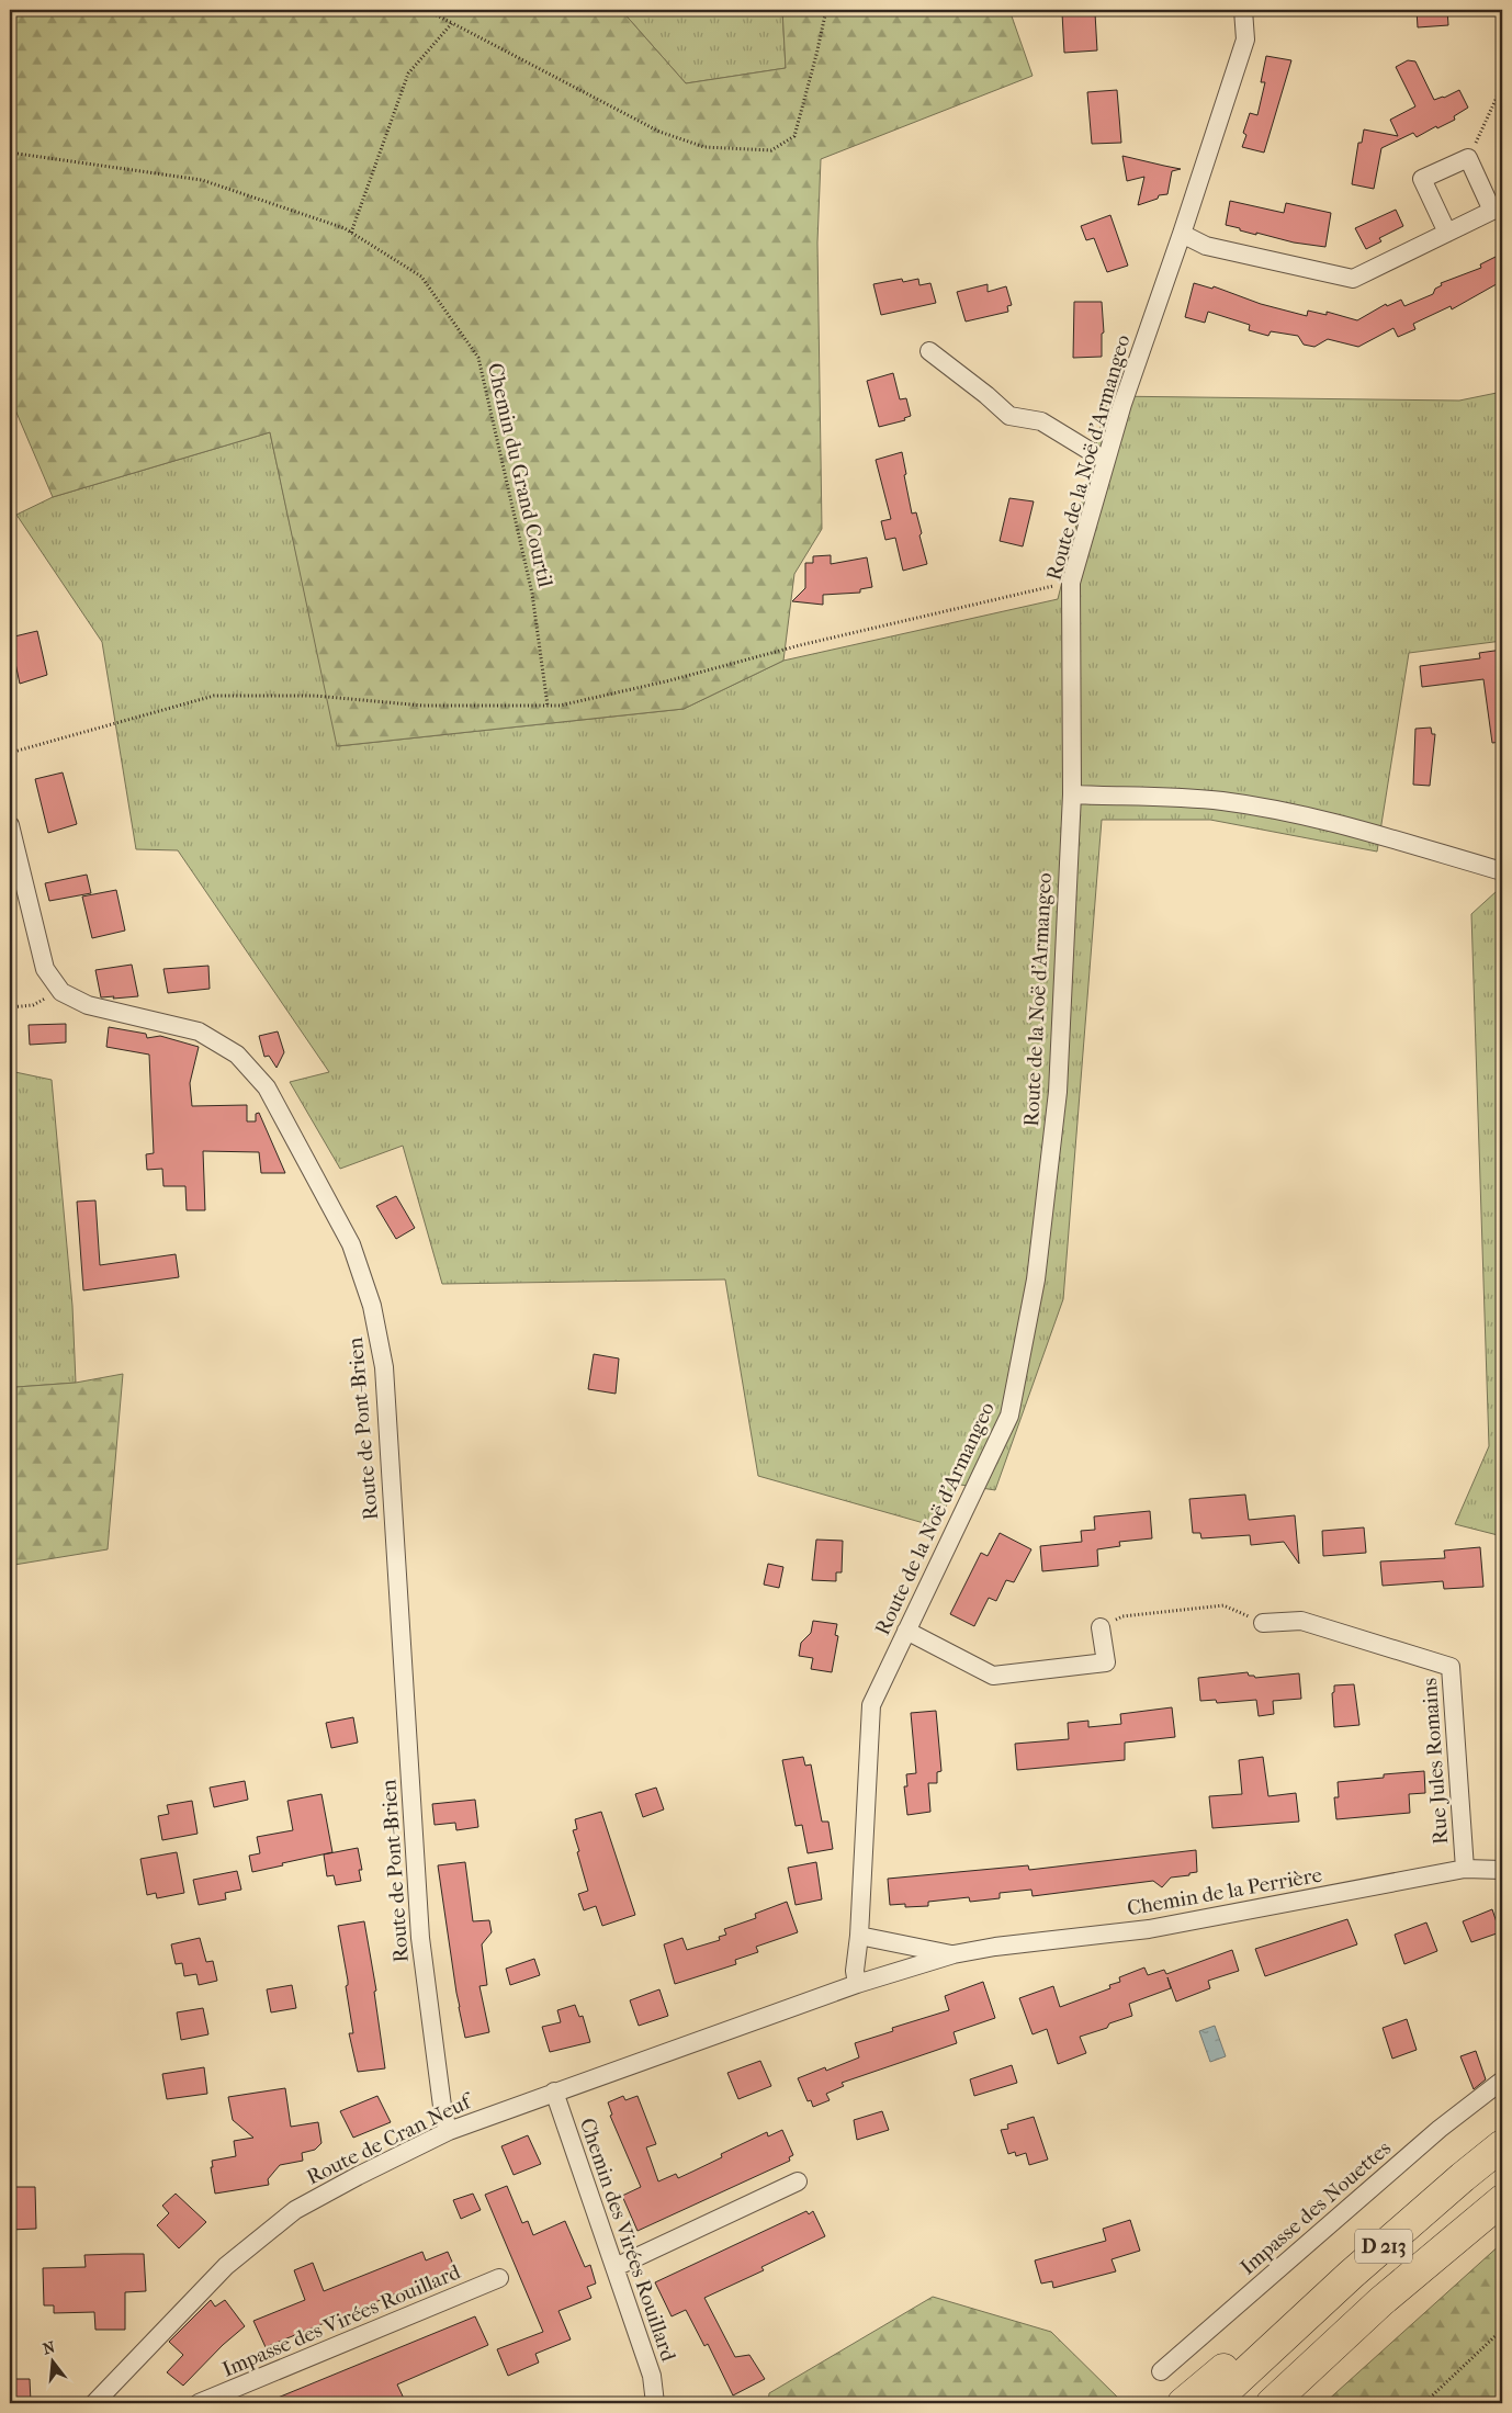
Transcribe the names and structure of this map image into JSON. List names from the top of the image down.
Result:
{
  "streets": {
    "highway": ["D 213"],
    "street": [
      "Route de la Noë d'Armangeo",
      "Route de Pont-Brien",
      "Rue Jules Romains",
      "Chemin de la Perrière",
      "Route de Cran Neuf",
      "Impasse des Nouettes",
      "Chemin des Virées Rouillard",
      "Impasse des Virées Rouillard"
    ],
    "path": ["Chemin du Grand Courtil"]
  },
  "crossings": [
    ["Route de la Noë d'Armangeo", "Chemin de la Perrière"],
    ["Route de la Noë d'Armangeo", "Route de Cran Neuf"],
    ["Route de Pont-Brien", "Route de Cran Neuf"],
    ["Rue Jules Romains", "Chemin de la Perrière"],
    ["Chemin de la Perrière", "Route de Cran Neuf"],
    ["Route de Cran Neuf", "Chemin des Virées Rouillard"]
  ],
  "north": "top"
}
